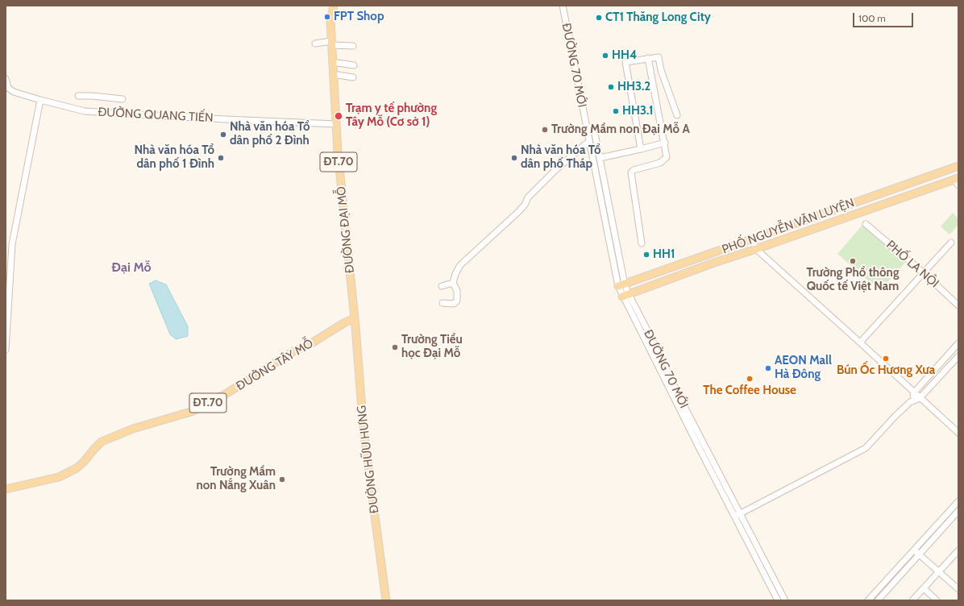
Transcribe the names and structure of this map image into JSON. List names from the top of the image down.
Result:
{
  "streets": {
    "main road": [
      "ĐT.70",
      "PHỐ NGUYỄN VĂN LUYỆN",
      "ĐƯỜNG ĐẠI MỖ",
      "ĐƯỜNG TÂY MỖ",
      "ĐƯỜNG HỮU HƯNG"
    ],
    "street": ["ĐƯỜNG 70 MỚI", "ĐƯỜNG QUANG TIẾN", "PHỐ LA NỘI"]
  },
  "crossings": [
    ["ĐƯỜNG 70 MỚI", "PHỐ NGUYỄN VĂN LUYỆN"],
    ["ĐƯỜNG QUANG TIẾN", "ĐƯỜNG ĐẠI MỖ"],
    ["ĐƯỜNG ĐẠI MỖ", "ĐƯỜNG TÂY MỖ"],
    ["ĐƯỜNG ĐẠI MỖ", "ĐƯỜNG HỮU HƯNG"],
    ["ĐƯỜNG TÂY MỖ", "ĐƯỜNG HỮU HƯNG"]
  ],
  "districts": ["Đại Mỗ"],
  "places": [
    "FPT Shop",
    "CT1 Thăng Long City",
    "HH4",
    "HH3.2",
    "HH3.1",
    "Trạm y tế phường Tây Mỗ (Cơ sở 1)",
    "Trường Mầm non Đại Mỗ A",
    "Nhà văn hóa Tổ dân phố 2 Đình",
    "Nhà văn hóa Tổ dân phố 1 Đình",
    "Nhà văn hóa Tổ dân phố Tháp",
    "HH1",
    "Trường Phổ thông Quốc tế Việt Nam",
    "Trường Tiểu học Đại Mỗ",
    "Bún Ốc Hương Xưa",
    "AEON Mall Hà Đông",
    "The Coffee House",
    "Trường Mầm non Nắng Xuân"
  ],
  "scale_bar": "100 m"
}
